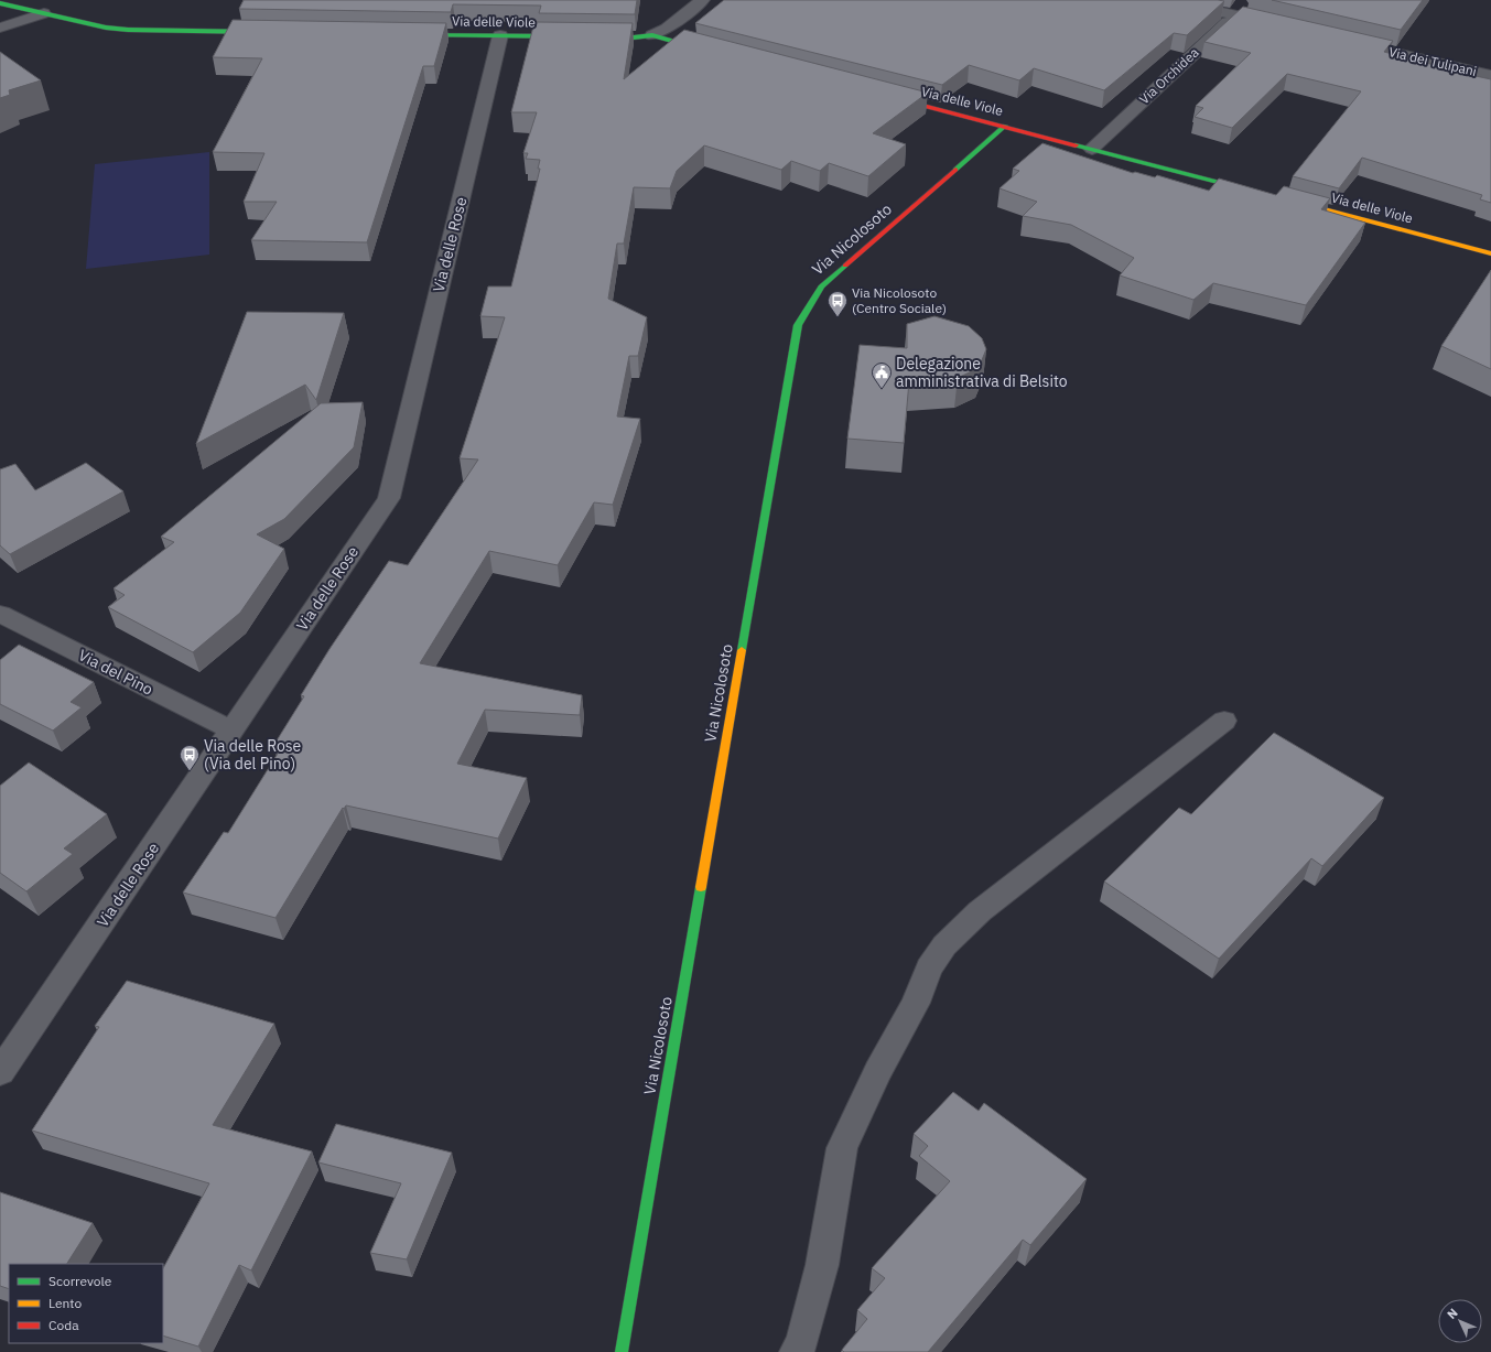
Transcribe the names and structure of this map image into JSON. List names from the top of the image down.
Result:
{
  "streets": {
    "street": [
      "Via delle Viole",
      "Via dei Tulipani",
      "Via Orchidea",
      "Via Nicolosoto",
      "Via delle Rose",
      "Via del Pino"
    ]
  },
  "crossings": [
    ["Via delle Viole", "Via Orchidea"],
    ["Via delle Viole", "Via Nicolosoto"],
    ["Via delle Viole", "Via delle Rose"],
    ["Via delle Rose", "Via del Pino"]
  ],
  "places": {
    "bus stop": ["Via Nicolosoto (Centro Sociale)", "Via delle Rose (Via del Pino)"],
    "public building": ["Delegazione amministrativa di Belsito"]
  },
  "legend": ["Scorrevole", "Lento", "Coda"],
  "north": "top left"
}
